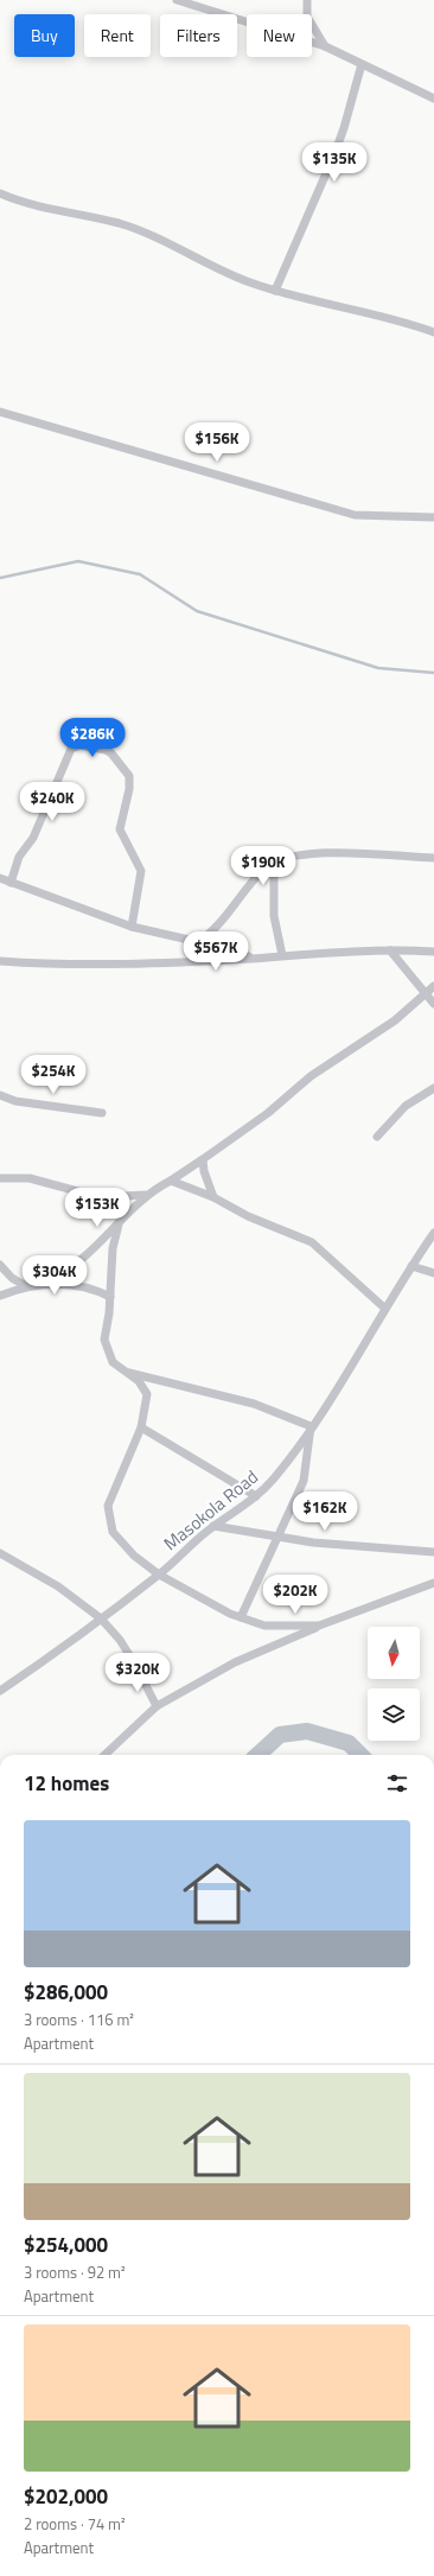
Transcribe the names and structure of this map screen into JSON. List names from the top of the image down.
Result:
{
  "streets": {
    "street": ["Masokola Road"]
  },
  "north": "bottom",
  "page": {
    "chip": [
      "Buy",
      "Rent",
      "Filters",
      "New"
    ],
    "price": [
      "$135K",
      "$156K",
      "$286K",
      "$240K",
      "$190K",
      "$567K",
      "$254K",
      "$153K",
      "$304K",
      "$162K",
      "$202K",
      "$320K"
    ],
    "heading": "12 homes",
    "list": [
      {
        "name": "$286,000",
        "note": "3 rooms · 116 m² · Apartment"
      },
      {
        "name": "$254,000",
        "note": "3 rooms · 92 m² · Apartment"
      },
      {
        "name": "$202,000",
        "note": "2 rooms · 74 m² · Apartment"
      }
    ]
  }
}
